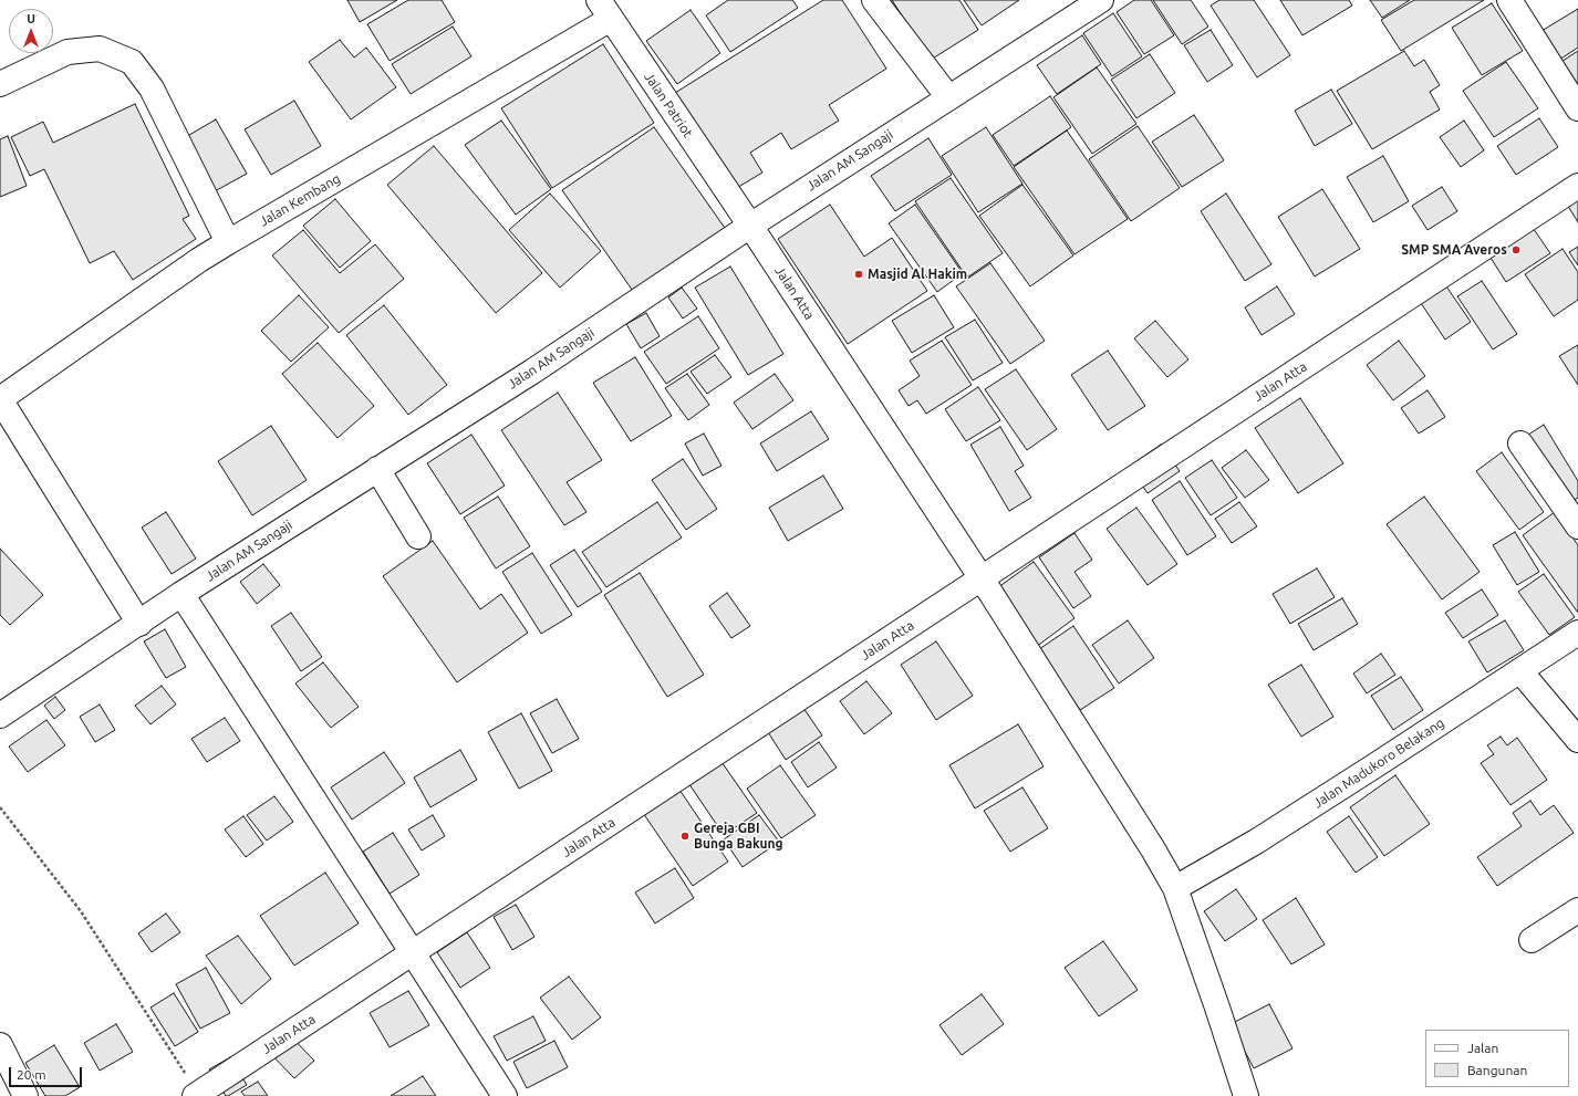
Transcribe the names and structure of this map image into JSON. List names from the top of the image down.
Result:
{
  "streets": {
    "main road": [
      "Jalan Patriot",
      "Jalan AM Sangaji",
      "Jalan Kembang",
      "Jalan Atta",
      "Jalan Madukoro Belakang"
    ]
  },
  "crossings": [
    ["Jalan Patriot", "Jalan AM Sangaji"],
    ["Jalan Patriot", "Jalan Kembang"],
    ["Jalan Patriot", "Jalan Atta"],
    ["Jalan AM Sangaji", "Jalan Atta"],
    ["Jalan Atta", "Jalan Madukoro Belakang"]
  ],
  "places": ["SMP SMA Averos", "Masjid Al Hakim", "Gereja GBI Bunga Bakung"],
  "legend": ["Jalan", "Bangunan"],
  "scale_bar": "20 m",
  "north": "top"
}
